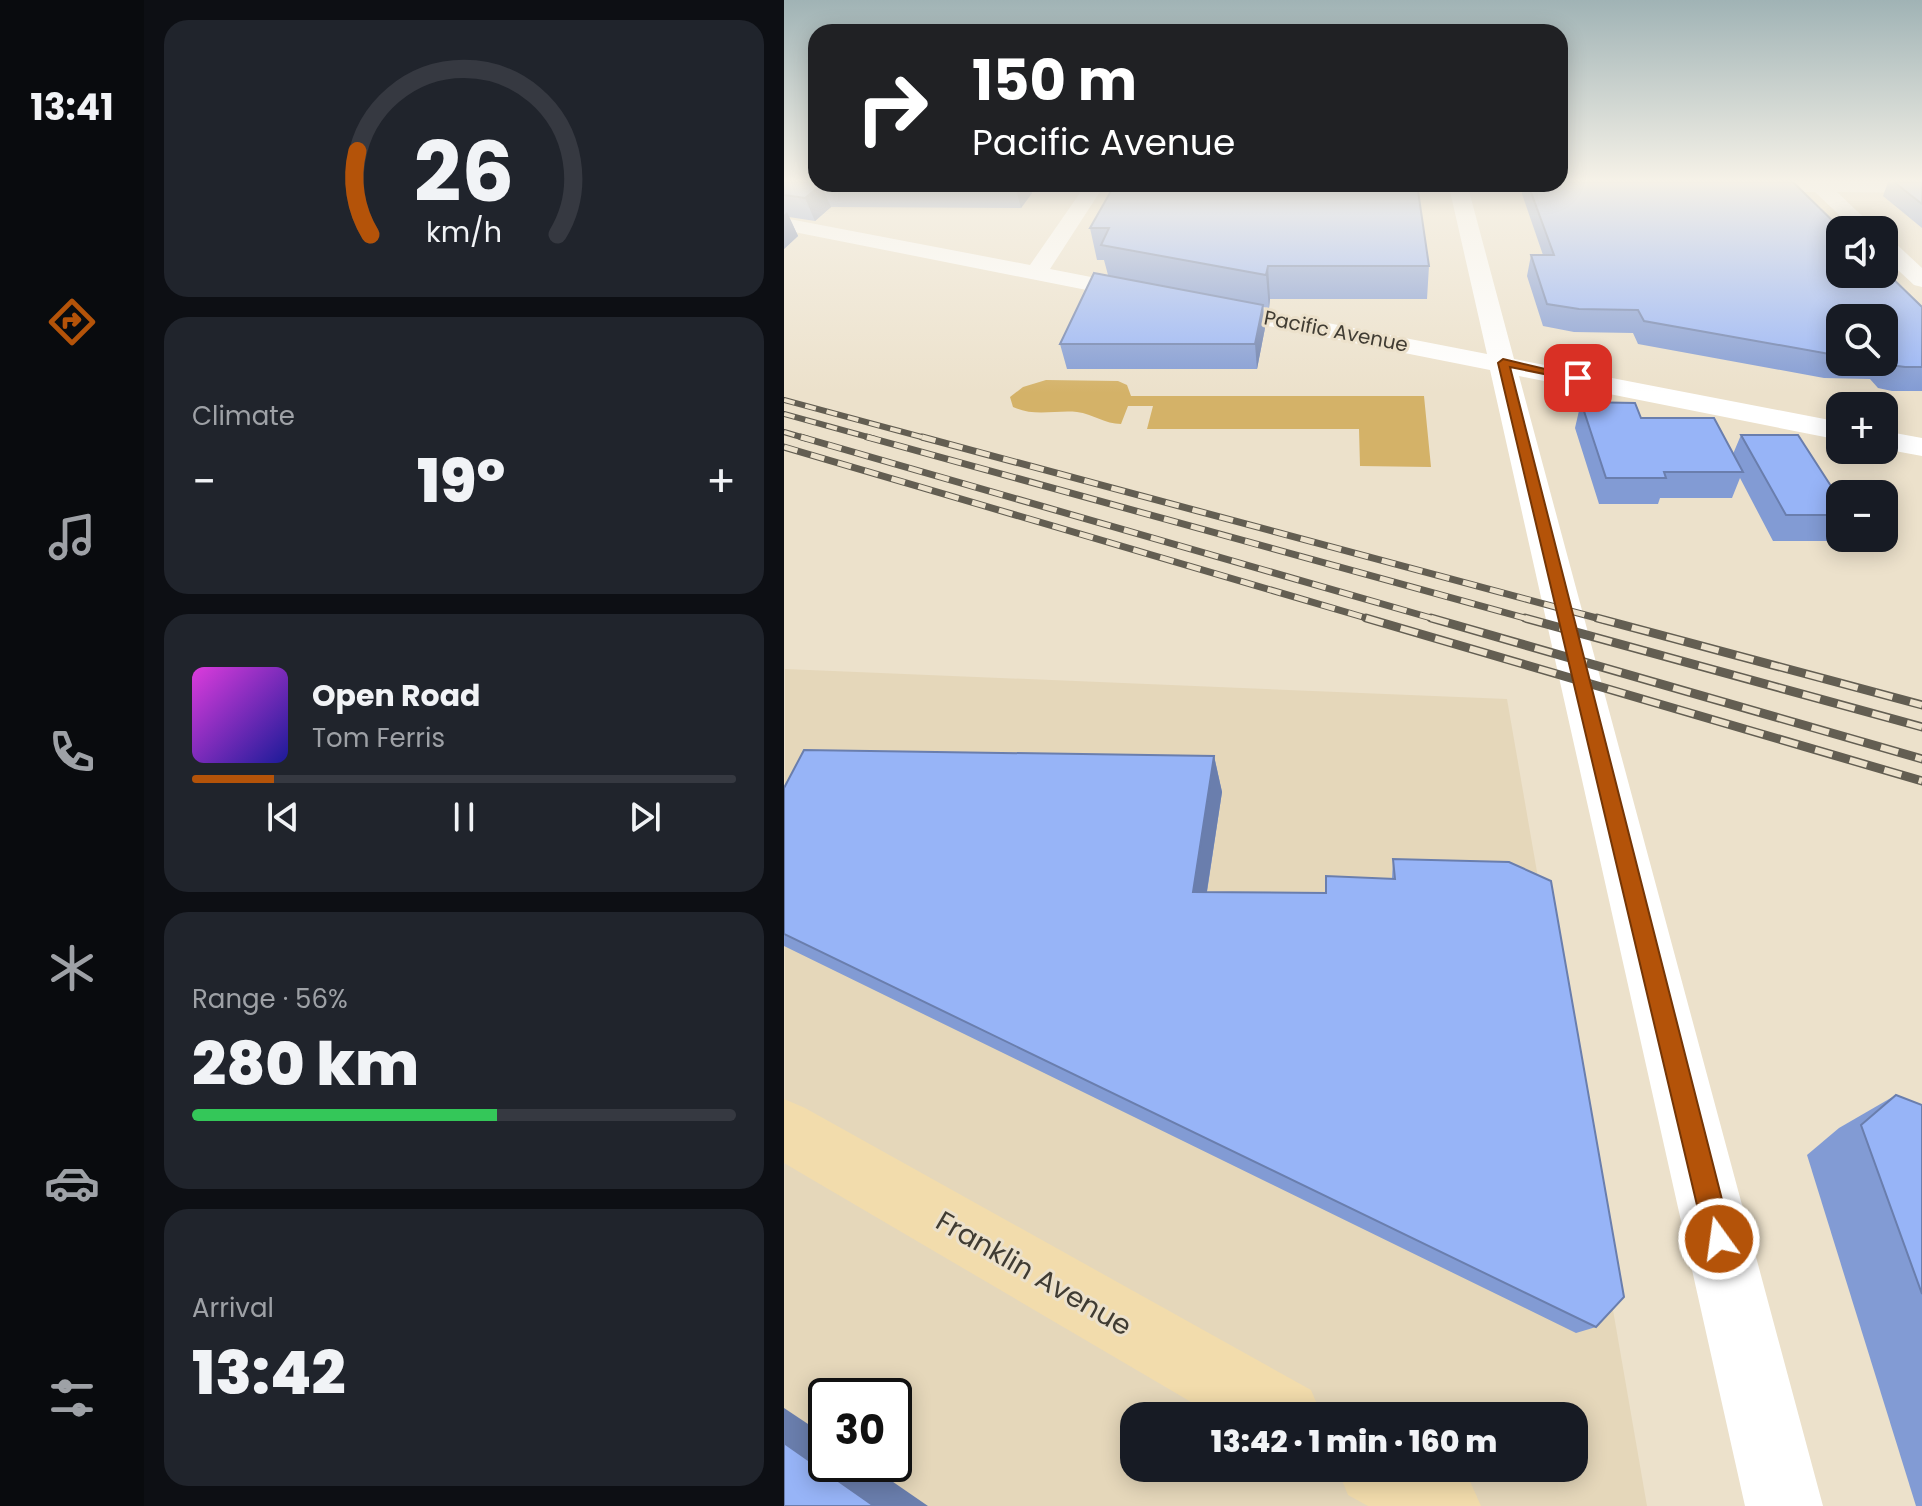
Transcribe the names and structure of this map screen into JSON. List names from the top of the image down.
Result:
{
  "streets": {
    "main road": ["Franklin Avenue"],
    "street": ["Pacific Avenue"]
  },
  "page": {
    "tabs": "13:41",
    "turn": ["150 m", "Pacific Avenue"],
    "map_buttons": ["+", "−"],
    "tile": [
      "Climate",
      ["Range · 56%", "280 km"],
      ["Arrival", "13:42"]
    ],
    "heat": ["−", "19°", "+"],
    "song": ["Open Road", "Tom Ferris"],
    "limit": "30",
    "trip": "13:42 · 1 min · 160 m",
    "gauge": ["26", "km/h"]
  }
}
